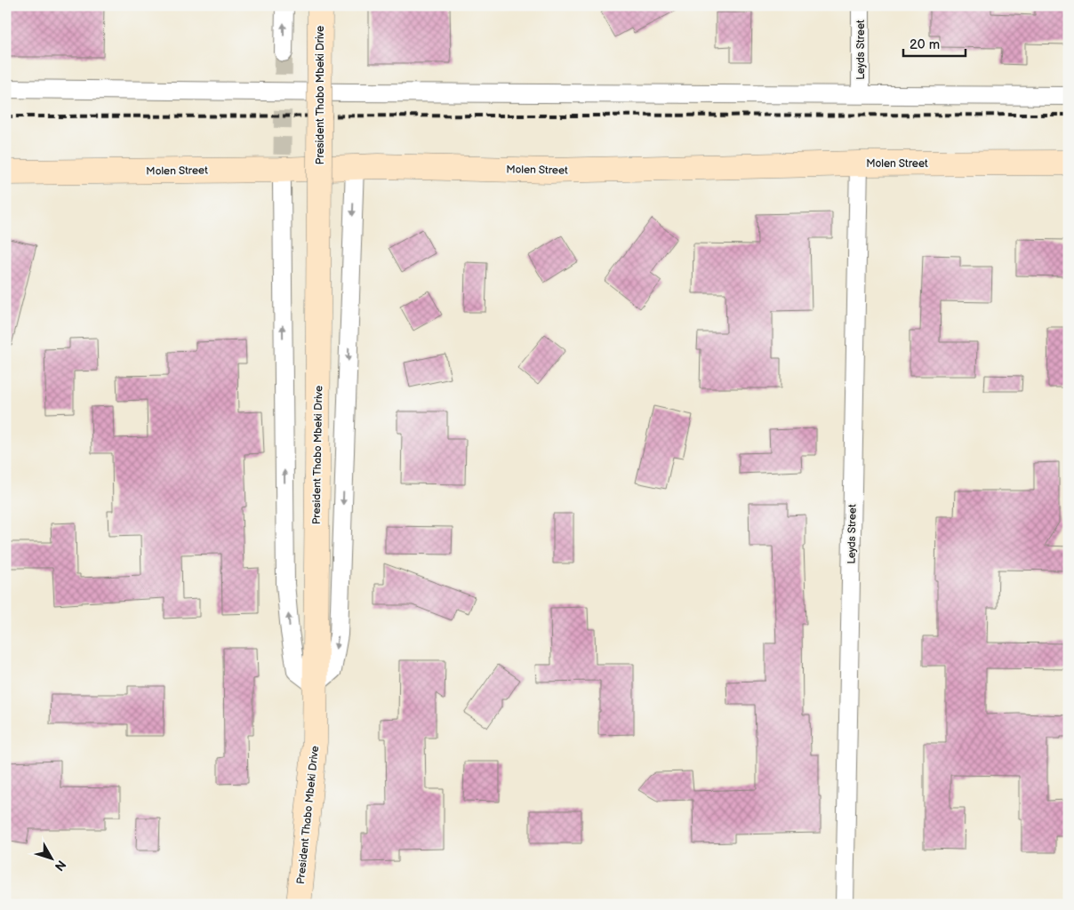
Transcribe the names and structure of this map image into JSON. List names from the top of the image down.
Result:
{
  "streets": {
    "street": ["Leyds Street", "President Thabo Mbeki Drive", "Molen Street"]
  },
  "crossings": [
    ["Leyds Street", "Molen Street"]
  ],
  "scale_bar": "20 m",
  "north": "bottom right"
}
